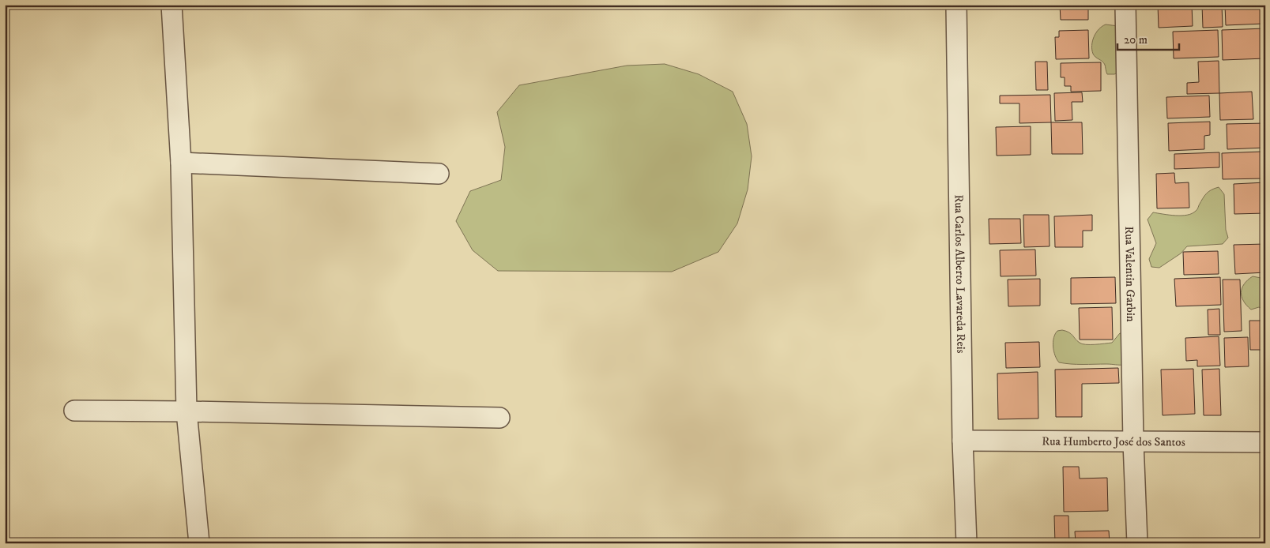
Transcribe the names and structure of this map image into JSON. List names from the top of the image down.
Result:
{
  "streets": {
    "street": ["Rua Carlos Alberto Lavareda Reis", "Rua Valentin Garbin", "Rua Humberto José dos Santos"]
  },
  "crossings": [
    ["Rua Carlos Alberto Lavareda Reis", "Rua Humberto José dos Santos"],
    ["Rua Valentin Garbin", "Rua Humberto José dos Santos"]
  ],
  "scale_bar": "20 m"
}
